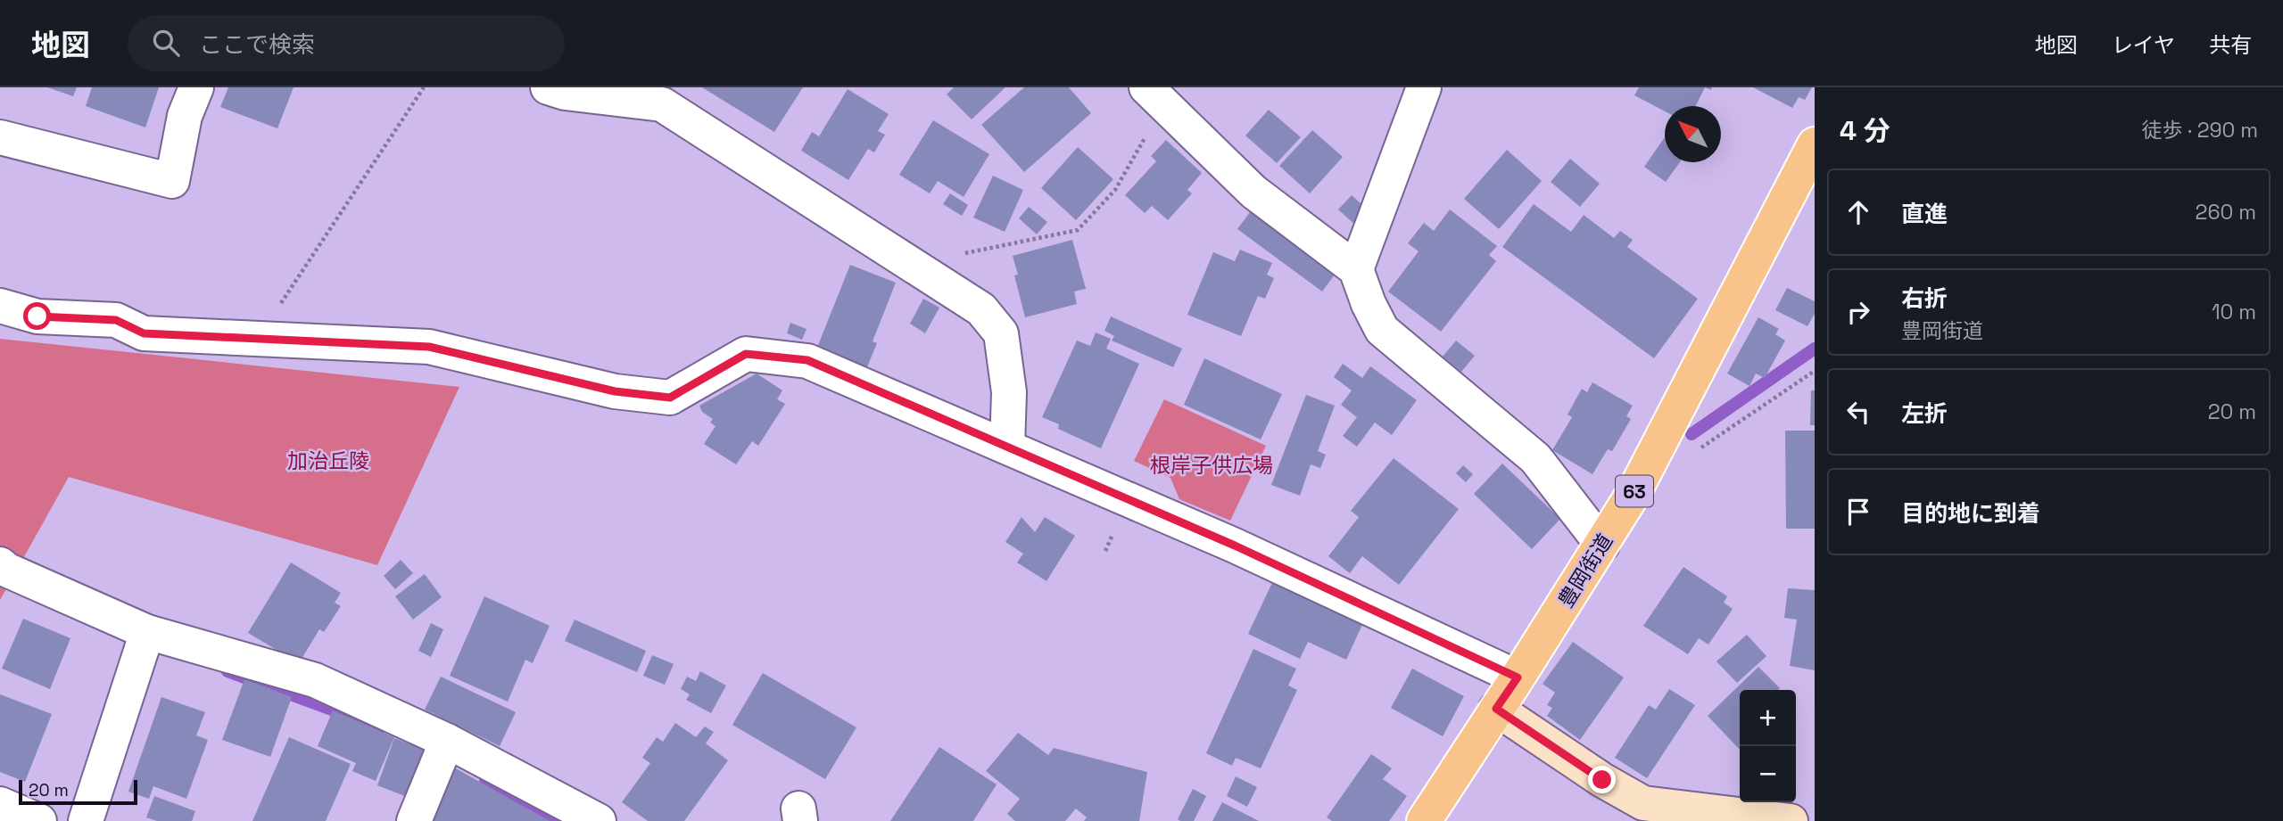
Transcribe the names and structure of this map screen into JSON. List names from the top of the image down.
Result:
{
  "streets": {
    "main road": ["63", "豊岡街道"]
  },
  "parks": ["加治丘陵", "根岸子供広場"],
  "scale_bar": "20 m",
  "north": "top left",
  "page": {
    "header": "地図",
    "search": "ここで検索",
    "nav": ["地図", "レイヤ", "共有"],
    "heading": ["4 分", "徒歩 · 290 m"],
    "list": [
      ["直進", "260 m"],
      ["右折", "豊岡街道", "10 m"],
      ["左折", "20 m"],
      "目的地に到着"
    ],
    "map_buttons": ["+", "−"],
    "scale": "20 m"
  }
}
